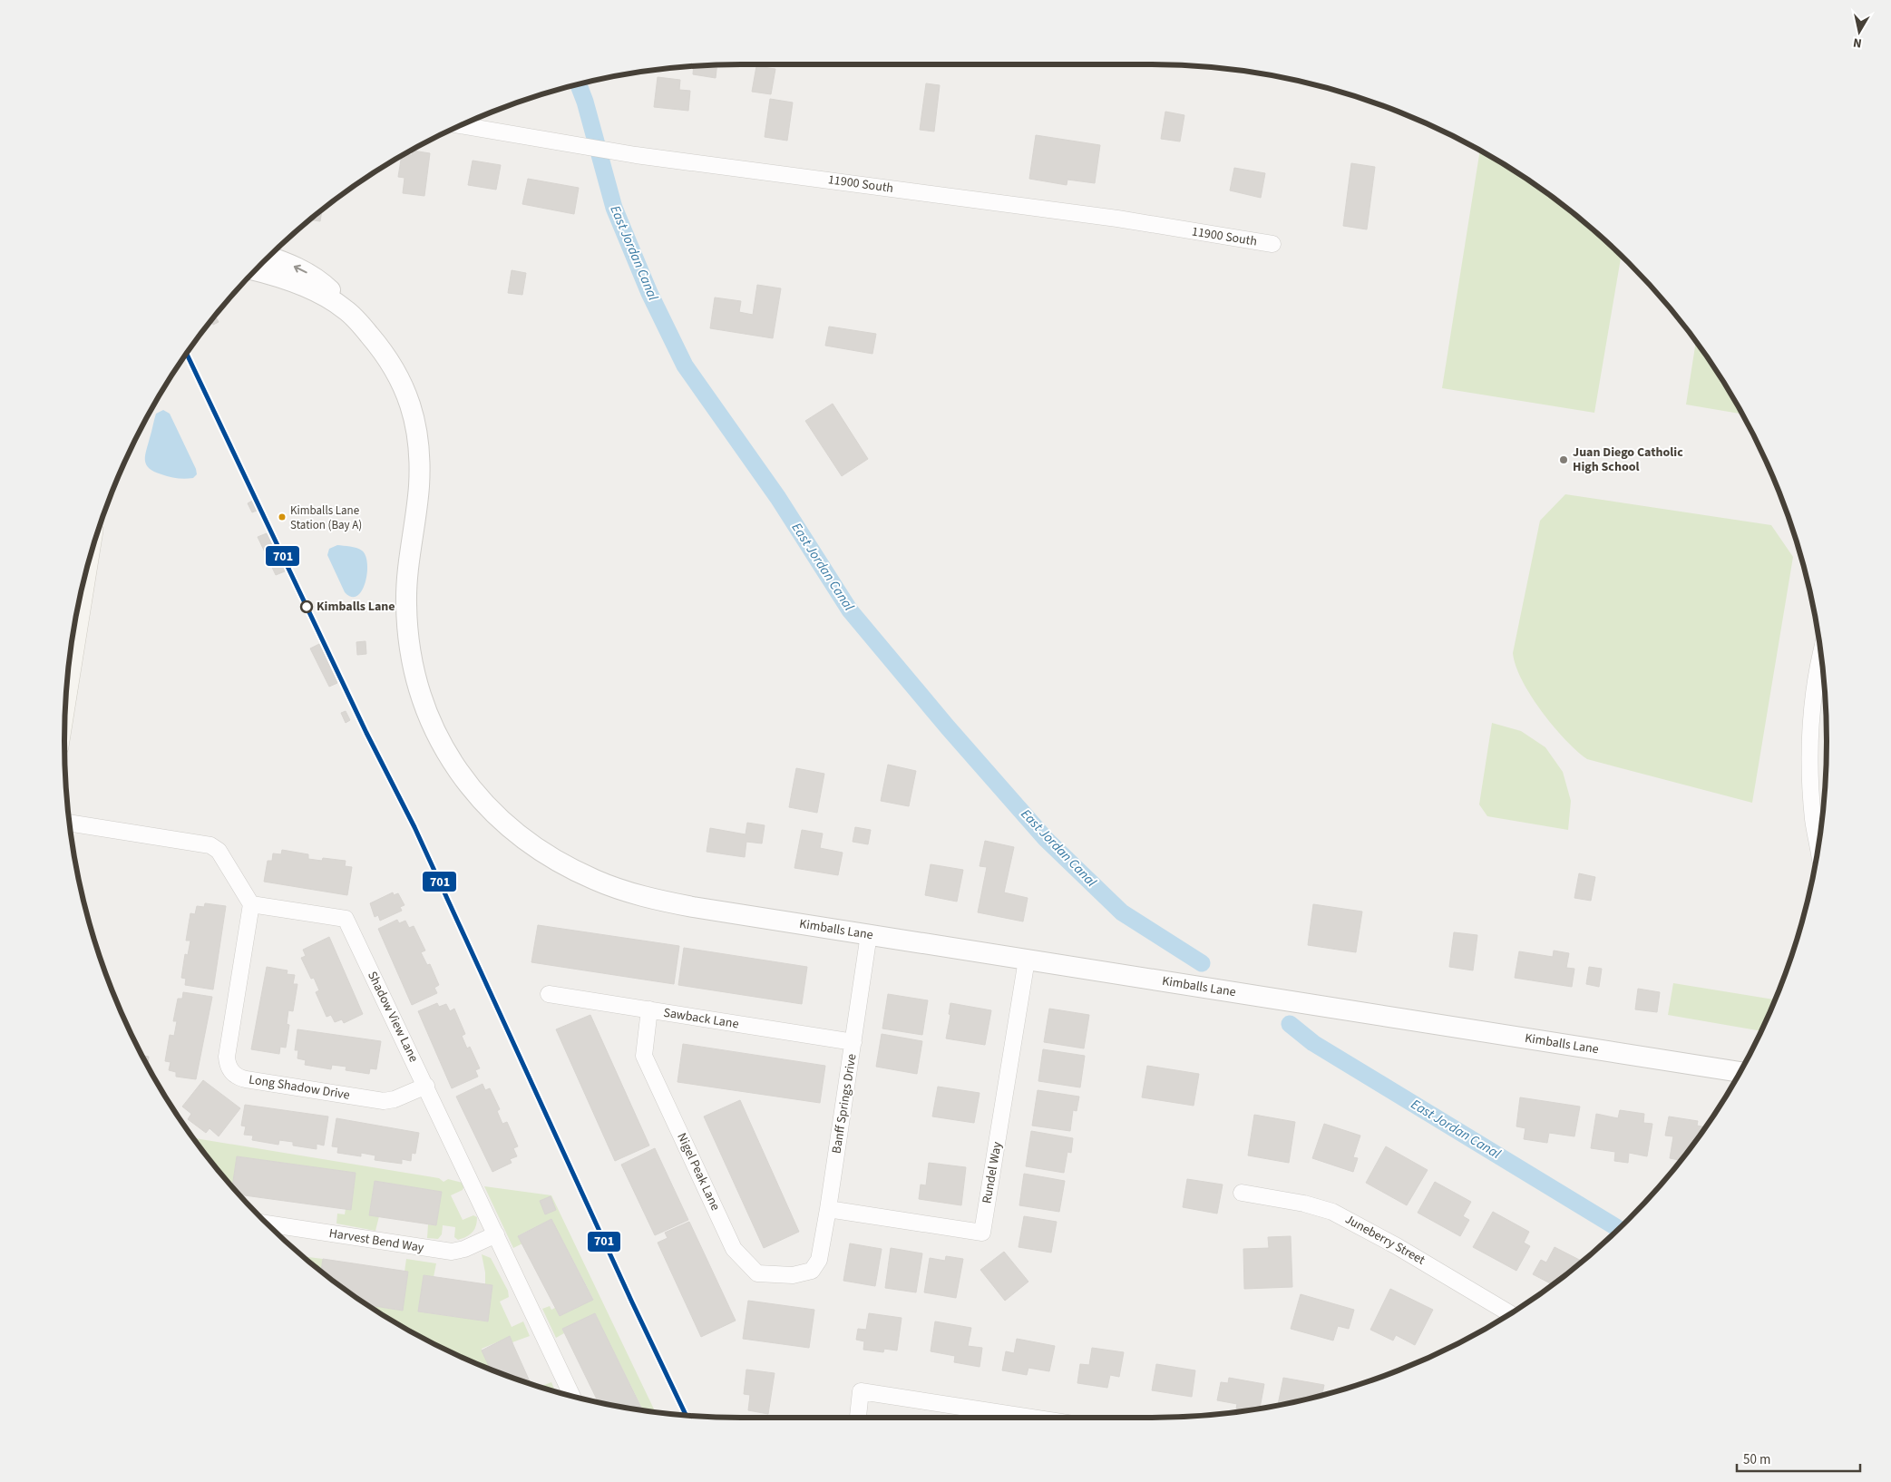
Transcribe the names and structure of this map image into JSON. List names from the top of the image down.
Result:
{
  "streets": {
    "street": [
      "11900 South",
      "Kimballs Lane",
      "Shadow View Lane",
      "Sawback Lane",
      "Long Shadow Drive",
      "Banff Springs Drive",
      "Nigel Peak Lane",
      "Rundel Way",
      "Juneberry Street",
      "Harvest Bend Way"
    ]
  },
  "crossings": [
    ["Kimballs Lane", "Banff Springs Drive"],
    ["Kimballs Lane", "Rundel Way"],
    ["Shadow View Lane", "Long Shadow Drive"],
    ["Shadow View Lane", "Harvest Bend Way"],
    ["Sawback Lane", "Banff Springs Drive"],
    ["Sawback Lane", "Nigel Peak Lane"],
    ["Banff Springs Drive", "Nigel Peak Lane"],
    ["Banff Springs Drive", "Rundel Way"]
  ],
  "water": ["East Jordan Canal"],
  "places": ["Juan Diego Catholic High School", "Kimballs Lane Station (Bay A)", "Kimballs Lane"],
  "lines": ["transit line 701"],
  "scale_bar": "50 m",
  "north": "bottom"
}
